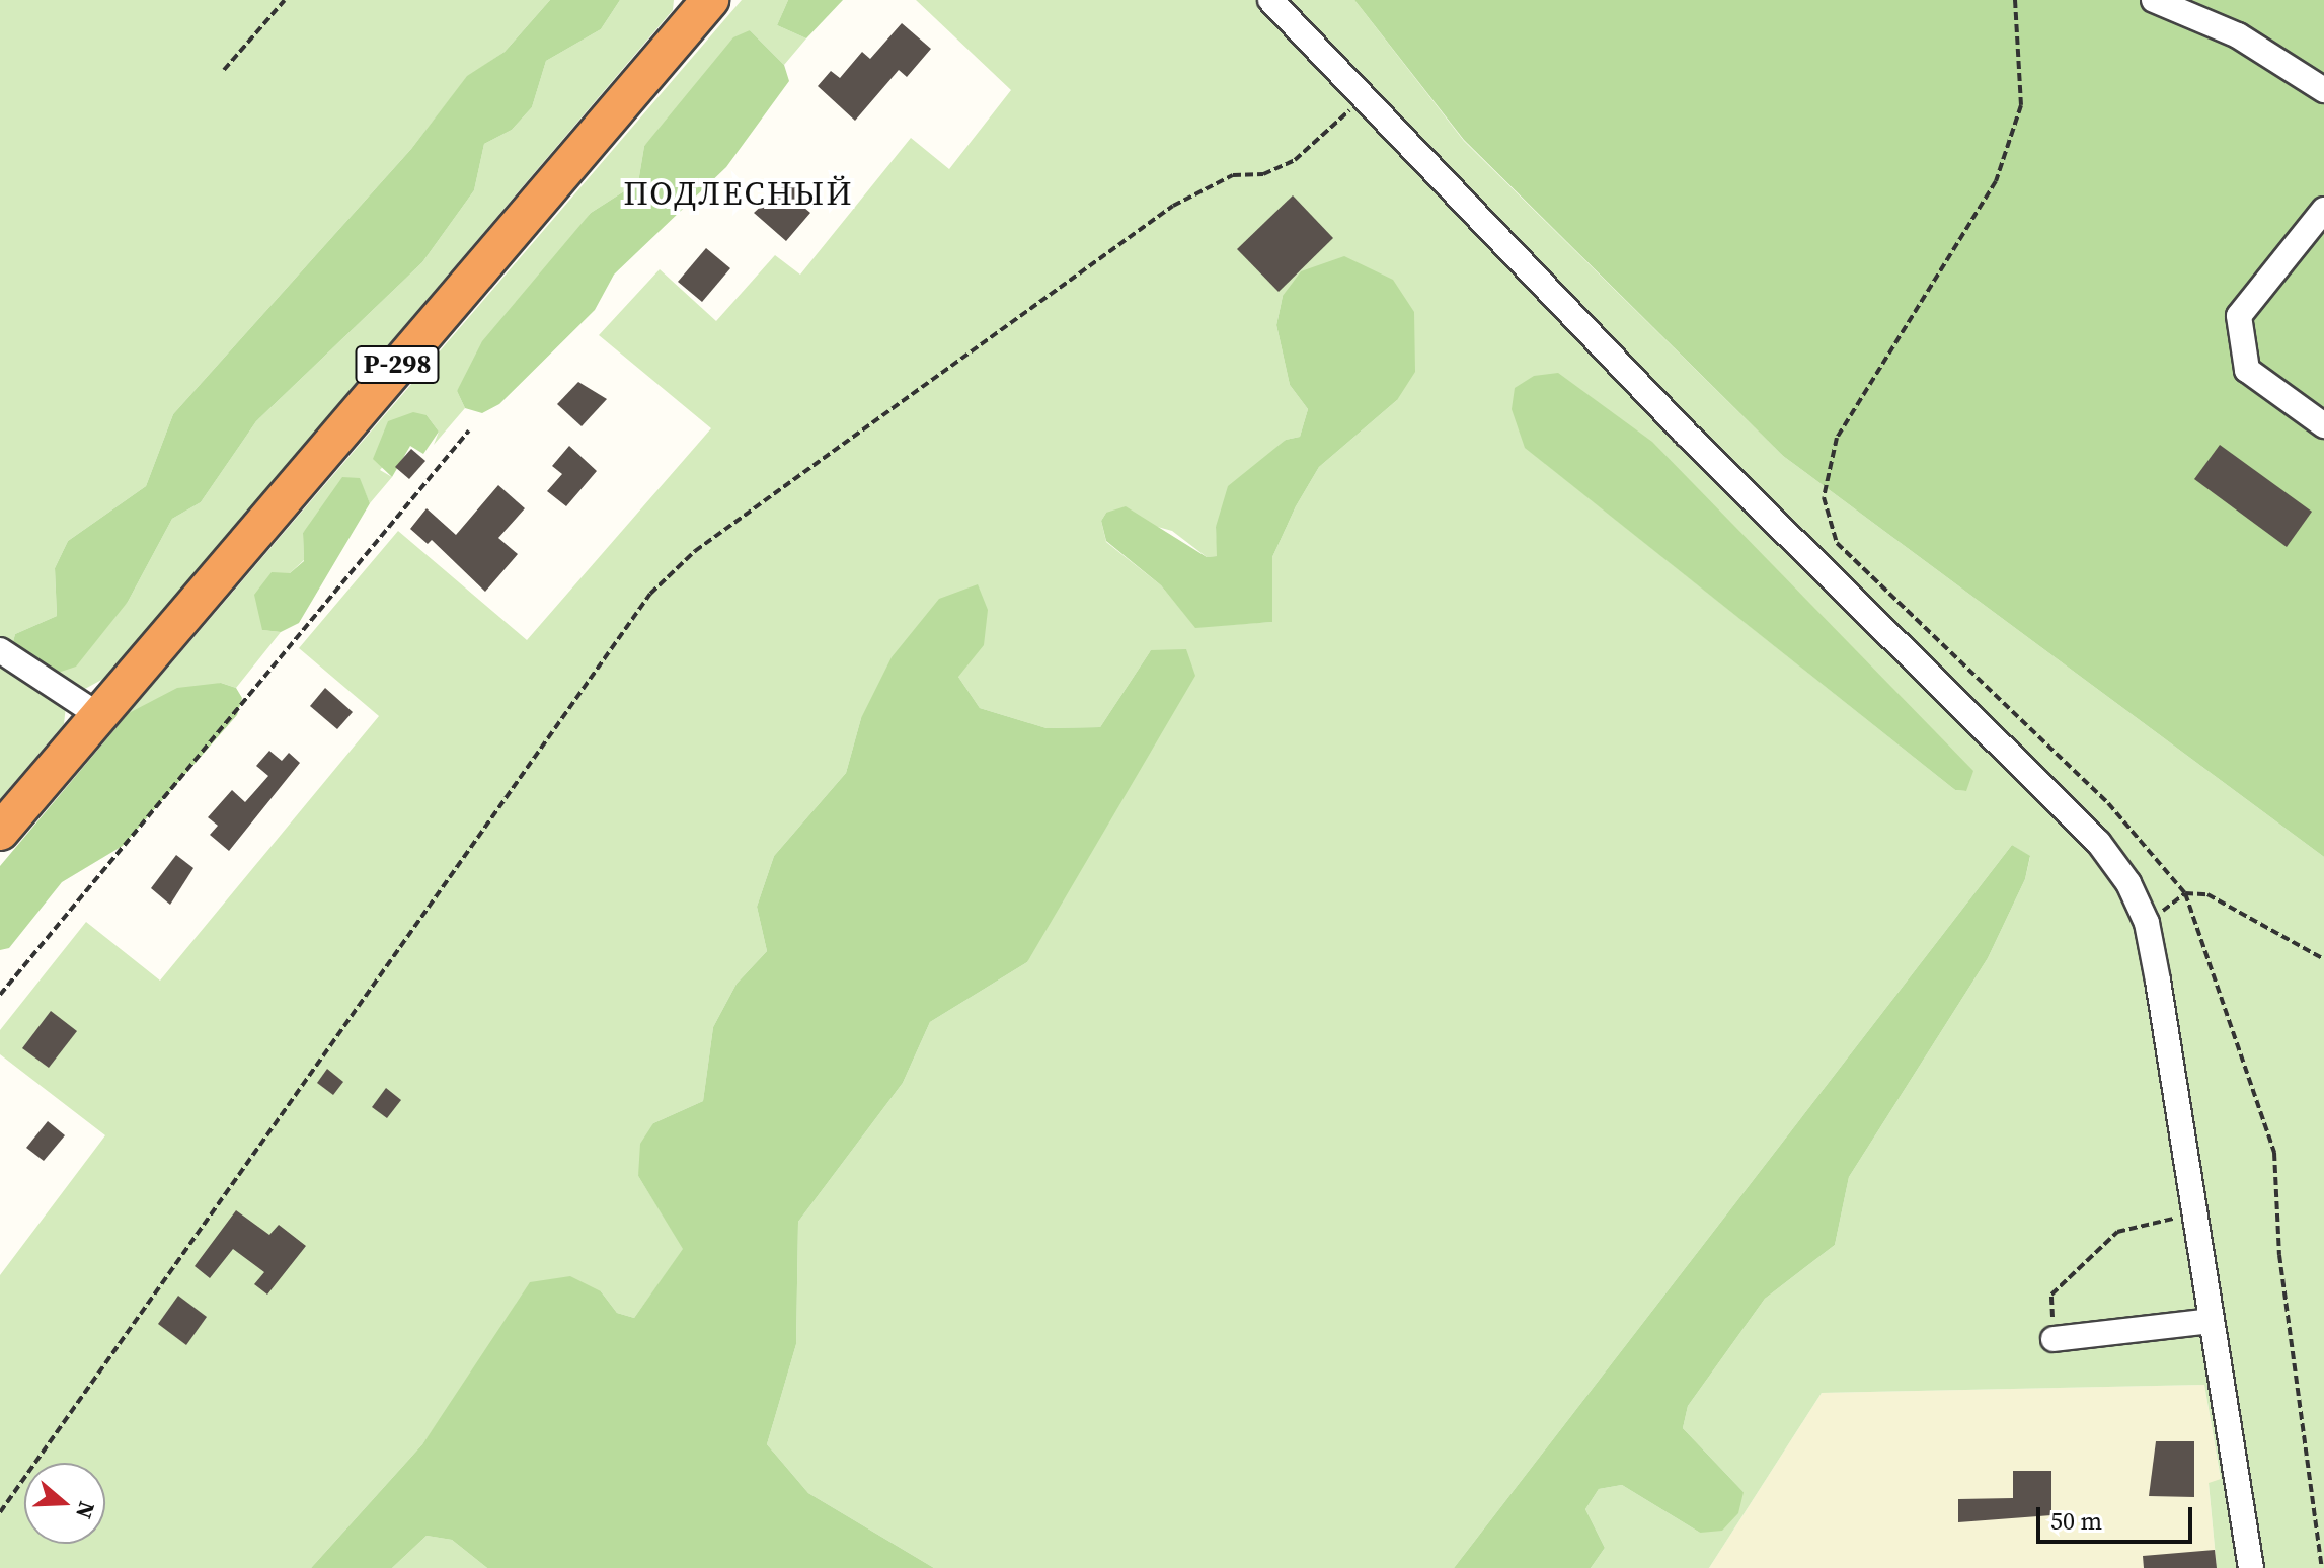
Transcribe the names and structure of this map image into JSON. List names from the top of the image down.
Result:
{
  "streets": {
    "highway": ["Р-298"]
  },
  "districts": ["ПОДЛЕСНЫЙ"],
  "scale_bar": "50 m",
  "north": "right"
}
